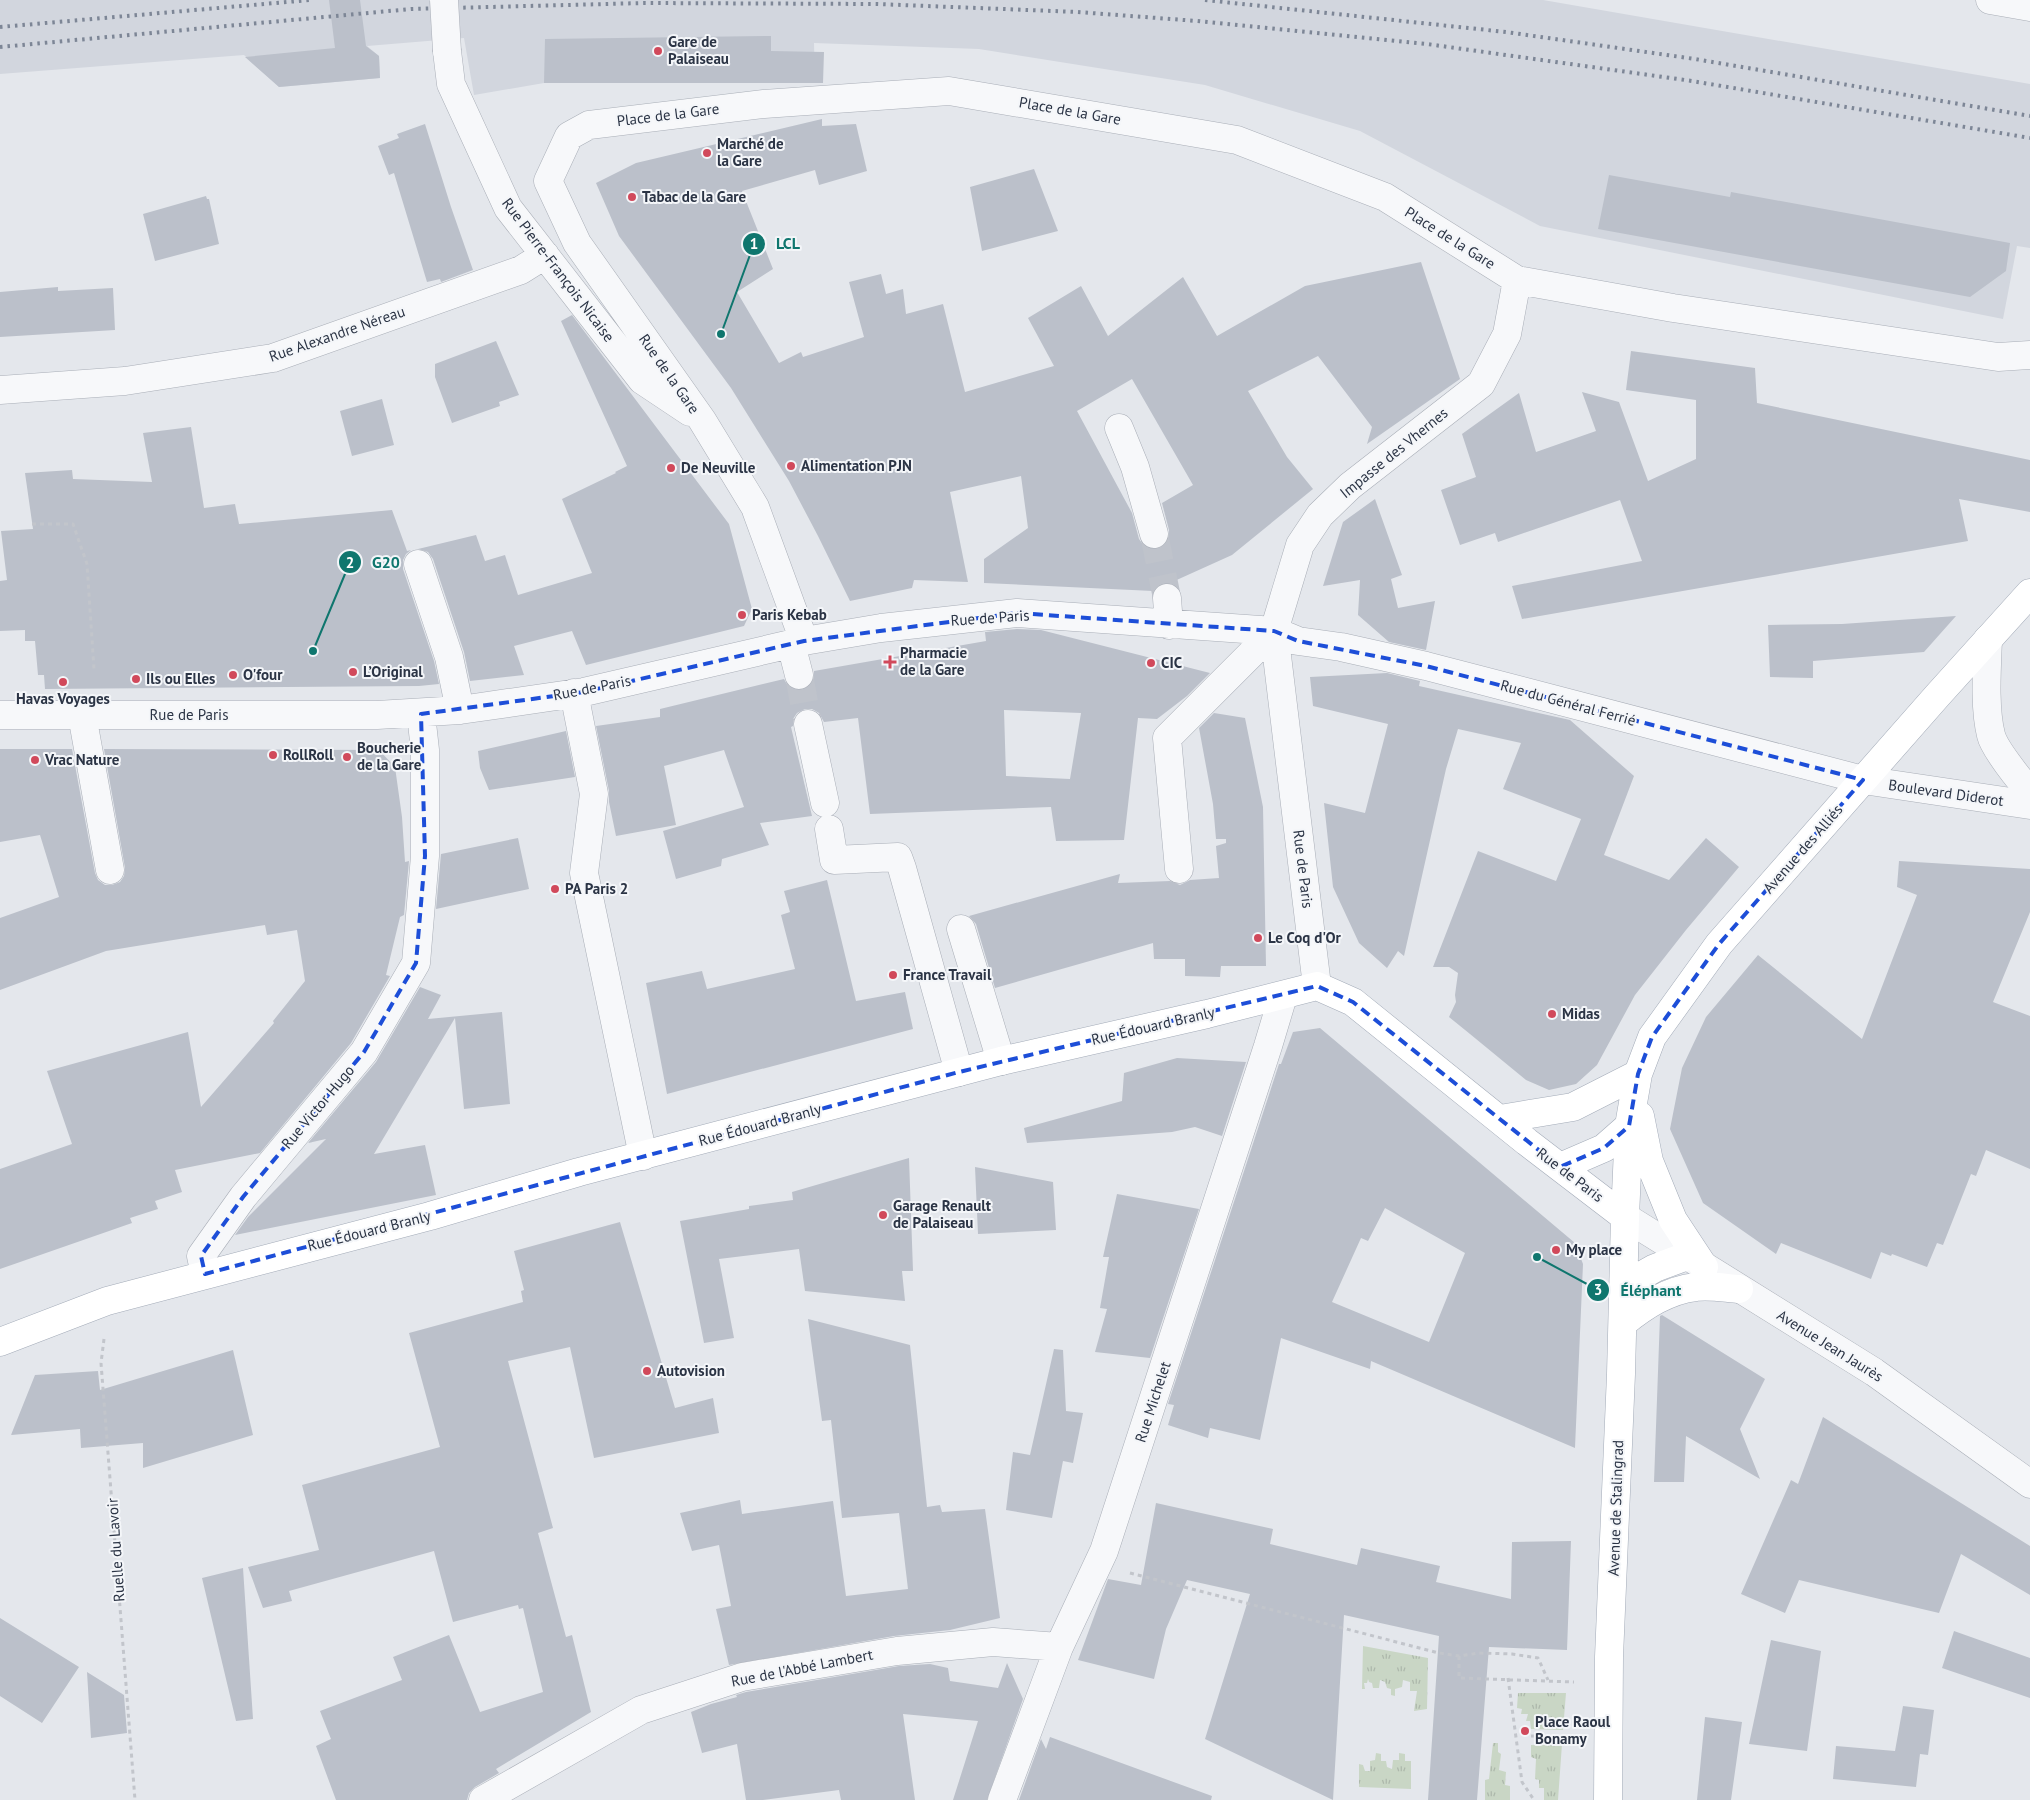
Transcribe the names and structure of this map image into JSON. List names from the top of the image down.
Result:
{
  "streets": {
    "main road": [
      "Rue de Paris",
      "Avenue des Alliés",
      "Rue Édouard Branly",
      "Avenue de Stalingrad"
    ],
    "street": [
      "Place de la Gare",
      "Rue Pierre-François Nicaise",
      "Rue Alexandre Néreau",
      "Rue de la Gare",
      "Impasse des Vhernes",
      "Rue du Général Ferrié",
      "Boulevard Diderot",
      "Rue Victor Hugo",
      "Avenue Jean Jaurès",
      "Rue Michelet",
      "Rue de l'Abbé Lambert"
    ],
    "path": ["Ruelle du Lavoir"]
  },
  "crossings": [
    ["Place de la Gare", "Rue de la Gare"],
    ["Place de la Gare", "Impasse des Vhernes"],
    ["Rue Pierre-François Nicaise", "Rue Alexandre Néreau"],
    ["Rue Pierre-François Nicaise", "Rue de la Gare"],
    ["Rue de la Gare", "Rue de Paris"],
    ["Impasse des Vhernes", "Rue de Paris"],
    ["Impasse des Vhernes", "Rue du Général Ferrié"],
    ["Rue de Paris", "Rue du Général Ferrié"],
    ["Rue de Paris", "Avenue des Alliés"],
    ["Rue de Paris", "Rue Édouard Branly"],
    ["Rue de Paris", "Rue Victor Hugo"],
    ["Rue de Paris", "Avenue Jean Jaurès"],
    ["Rue de Paris", "Avenue de Stalingrad"],
    ["Rue du Général Ferrié", "Boulevard Diderot"],
    ["Rue du Général Ferrié", "Avenue des Alliés"],
    ["Boulevard Diderot", "Avenue des Alliés"],
    ["Avenue des Alliés", "Avenue Jean Jaurès"],
    ["Avenue des Alliés", "Avenue de Stalingrad"],
    ["Rue Édouard Branly", "Rue Victor Hugo"],
    ["Rue Édouard Branly", "Rue Michelet"],
    ["Avenue Jean Jaurès", "Avenue de Stalingrad"],
    ["Rue Michelet", "Rue de l'Abbé Lambert"]
  ],
  "places": {
    "other": [
      "Gare de Palaiseau",
      "Marché de la Gare",
      "Tabac de la Gare",
      "LCL",
      "Alimentation PJN",
      "De Neuville",
      "Paris Kebab",
      "G20",
      "CIC",
      "L’Original",
      "O'four",
      "Ils ou Elles",
      "Havas Voyages",
      "RollRoll",
      "Boucherie de la Gare",
      "Vrac Nature",
      "PA Paris 2",
      "Le Coq d'Or",
      "France Travail",
      "Midas",
      "Garage Renault de Palaiseau",
      "My place",
      "Éléphant",
      "Autovision",
      "Place Raoul Bonamy"
    ],
    "health": ["Pharmacie de la Gare"]
  }
}
